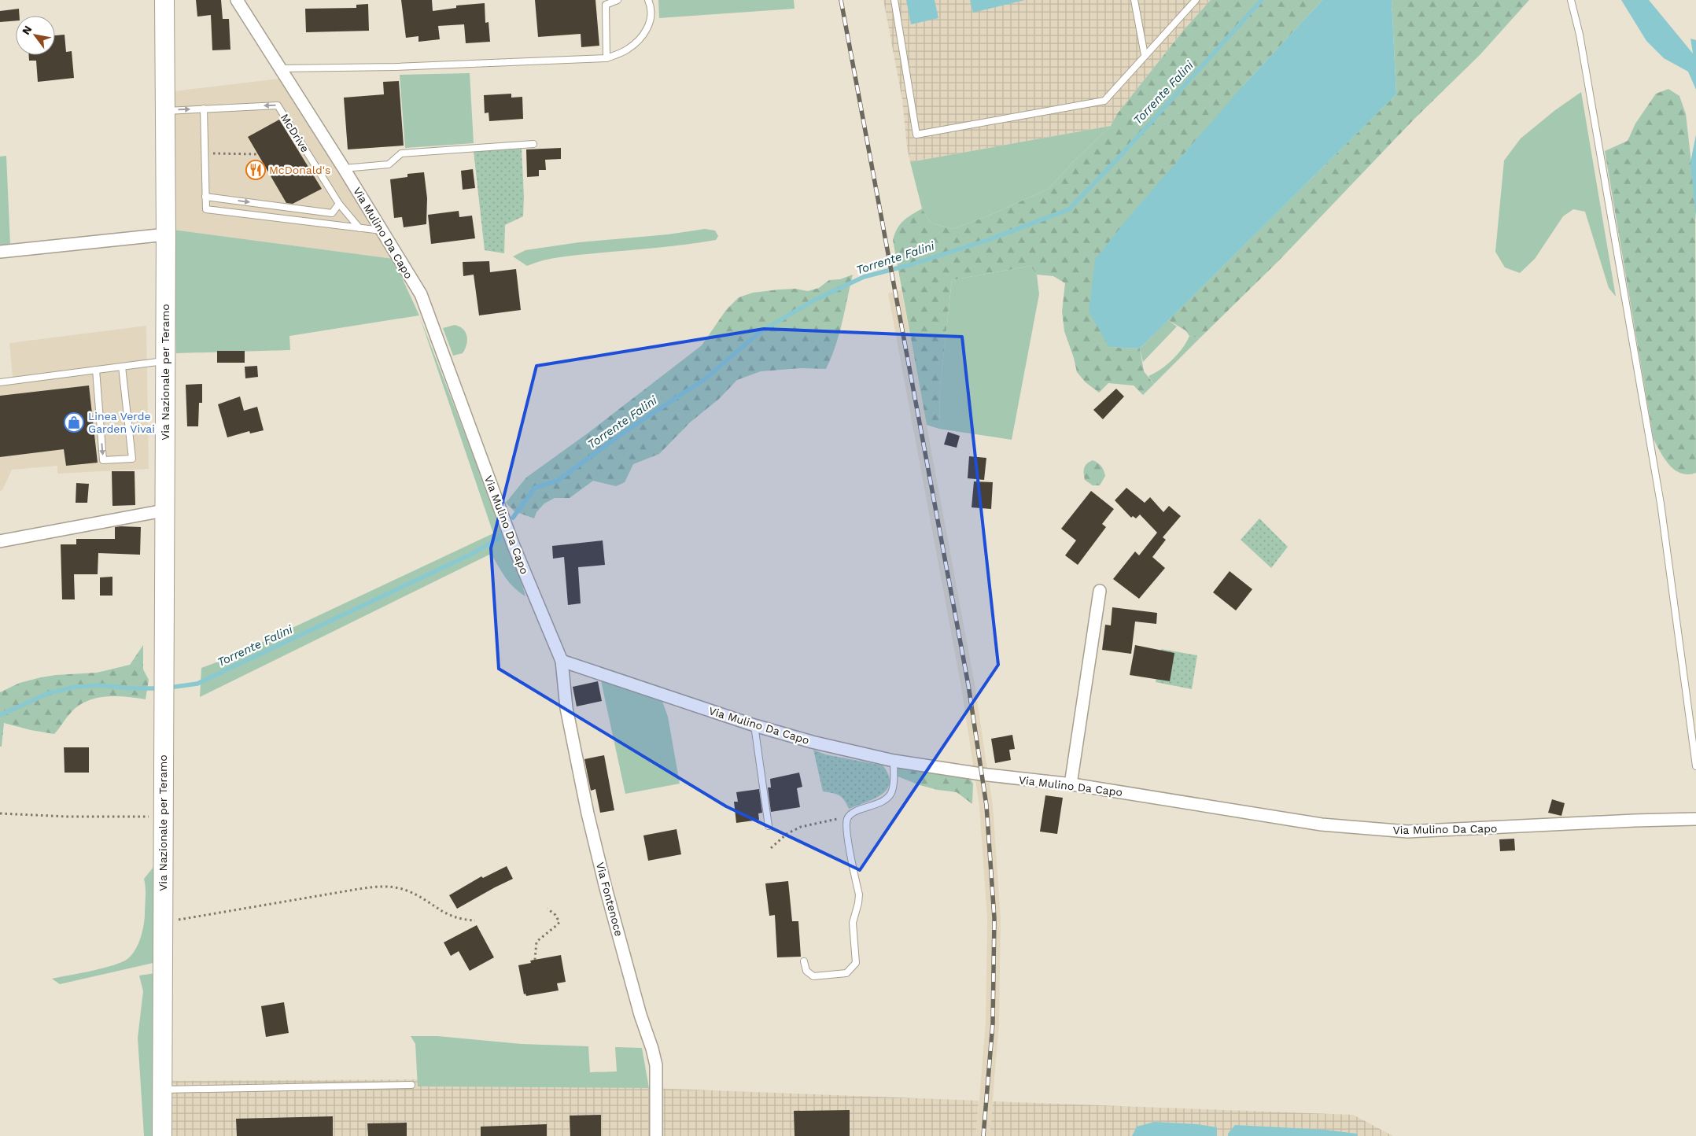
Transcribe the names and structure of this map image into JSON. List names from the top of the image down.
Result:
{
  "streets": {
    "main road": ["Via Nazionale per Teramo"],
    "street": ["Via Mulino Da Capo", "Via Fontenoce"],
    "lane": ["McDrive"]
  },
  "crossings": [
    ["Via Mulino Da Capo", "Via Fontenoce"]
  ],
  "one_way": ["McDrive"],
  "water": ["Torrente Falini"],
  "places": {
    "restaurant": ["McDonald's"],
    "shop": ["Linea Verde Garden Vivai"]
  },
  "north": "top left"
}
